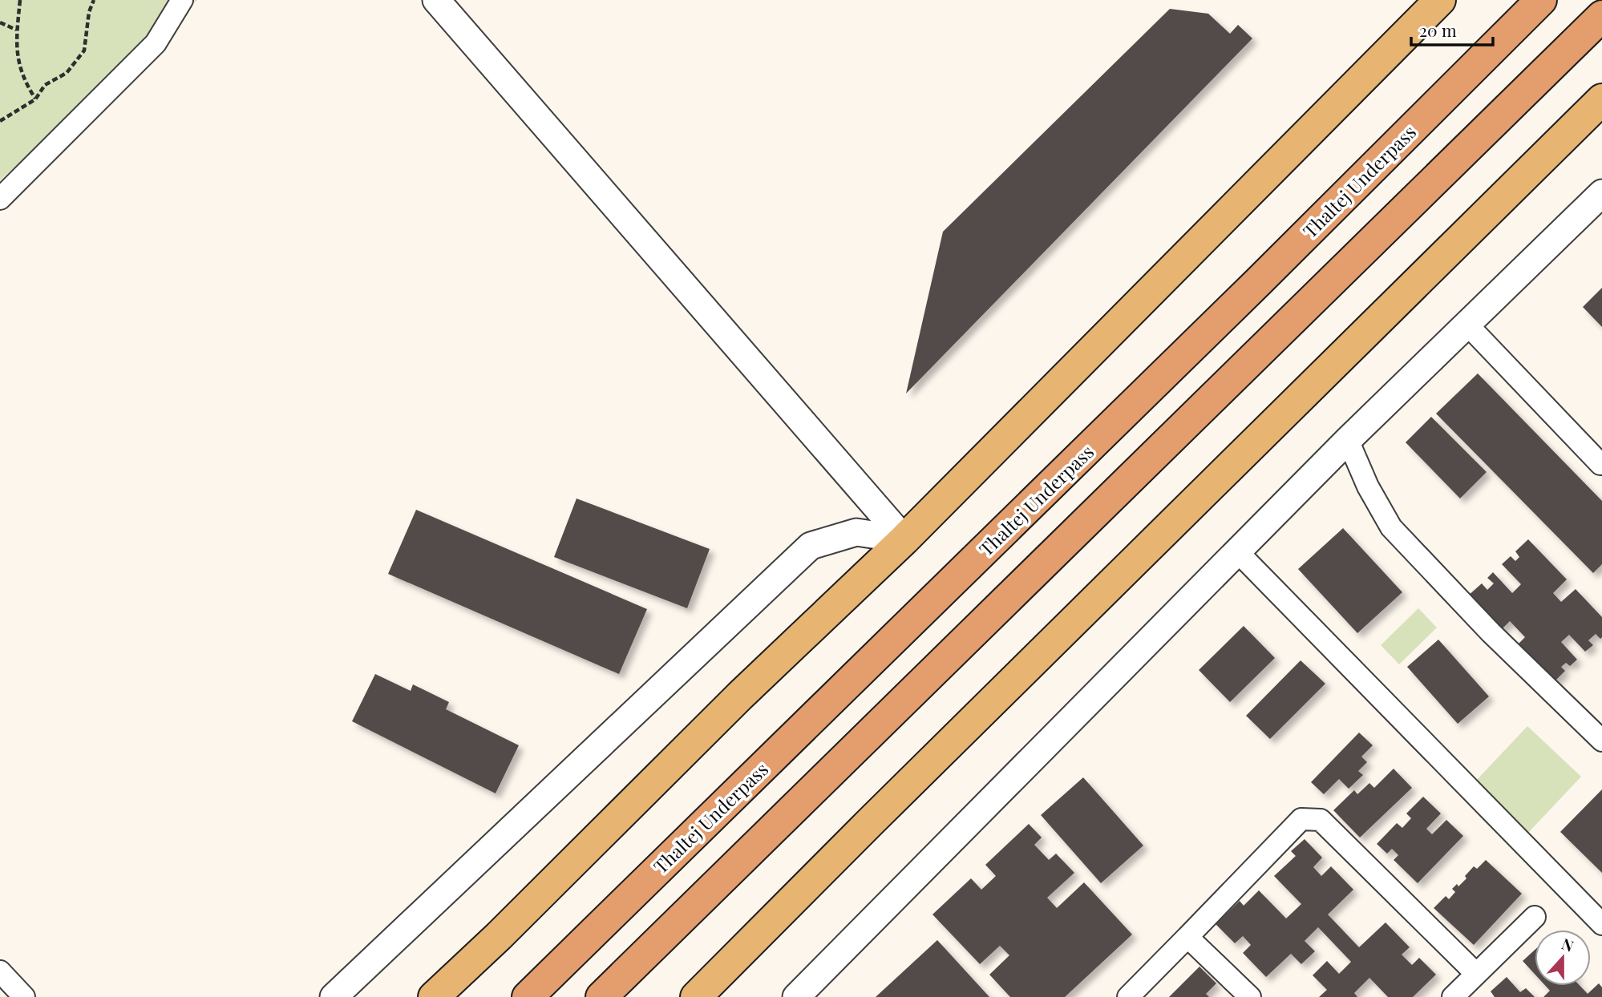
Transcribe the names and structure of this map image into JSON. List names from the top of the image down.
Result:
{
  "streets": {
    "highway": ["Thaltej Underpass"]
  },
  "scale_bar": "20 m",
  "north": "top"
}
